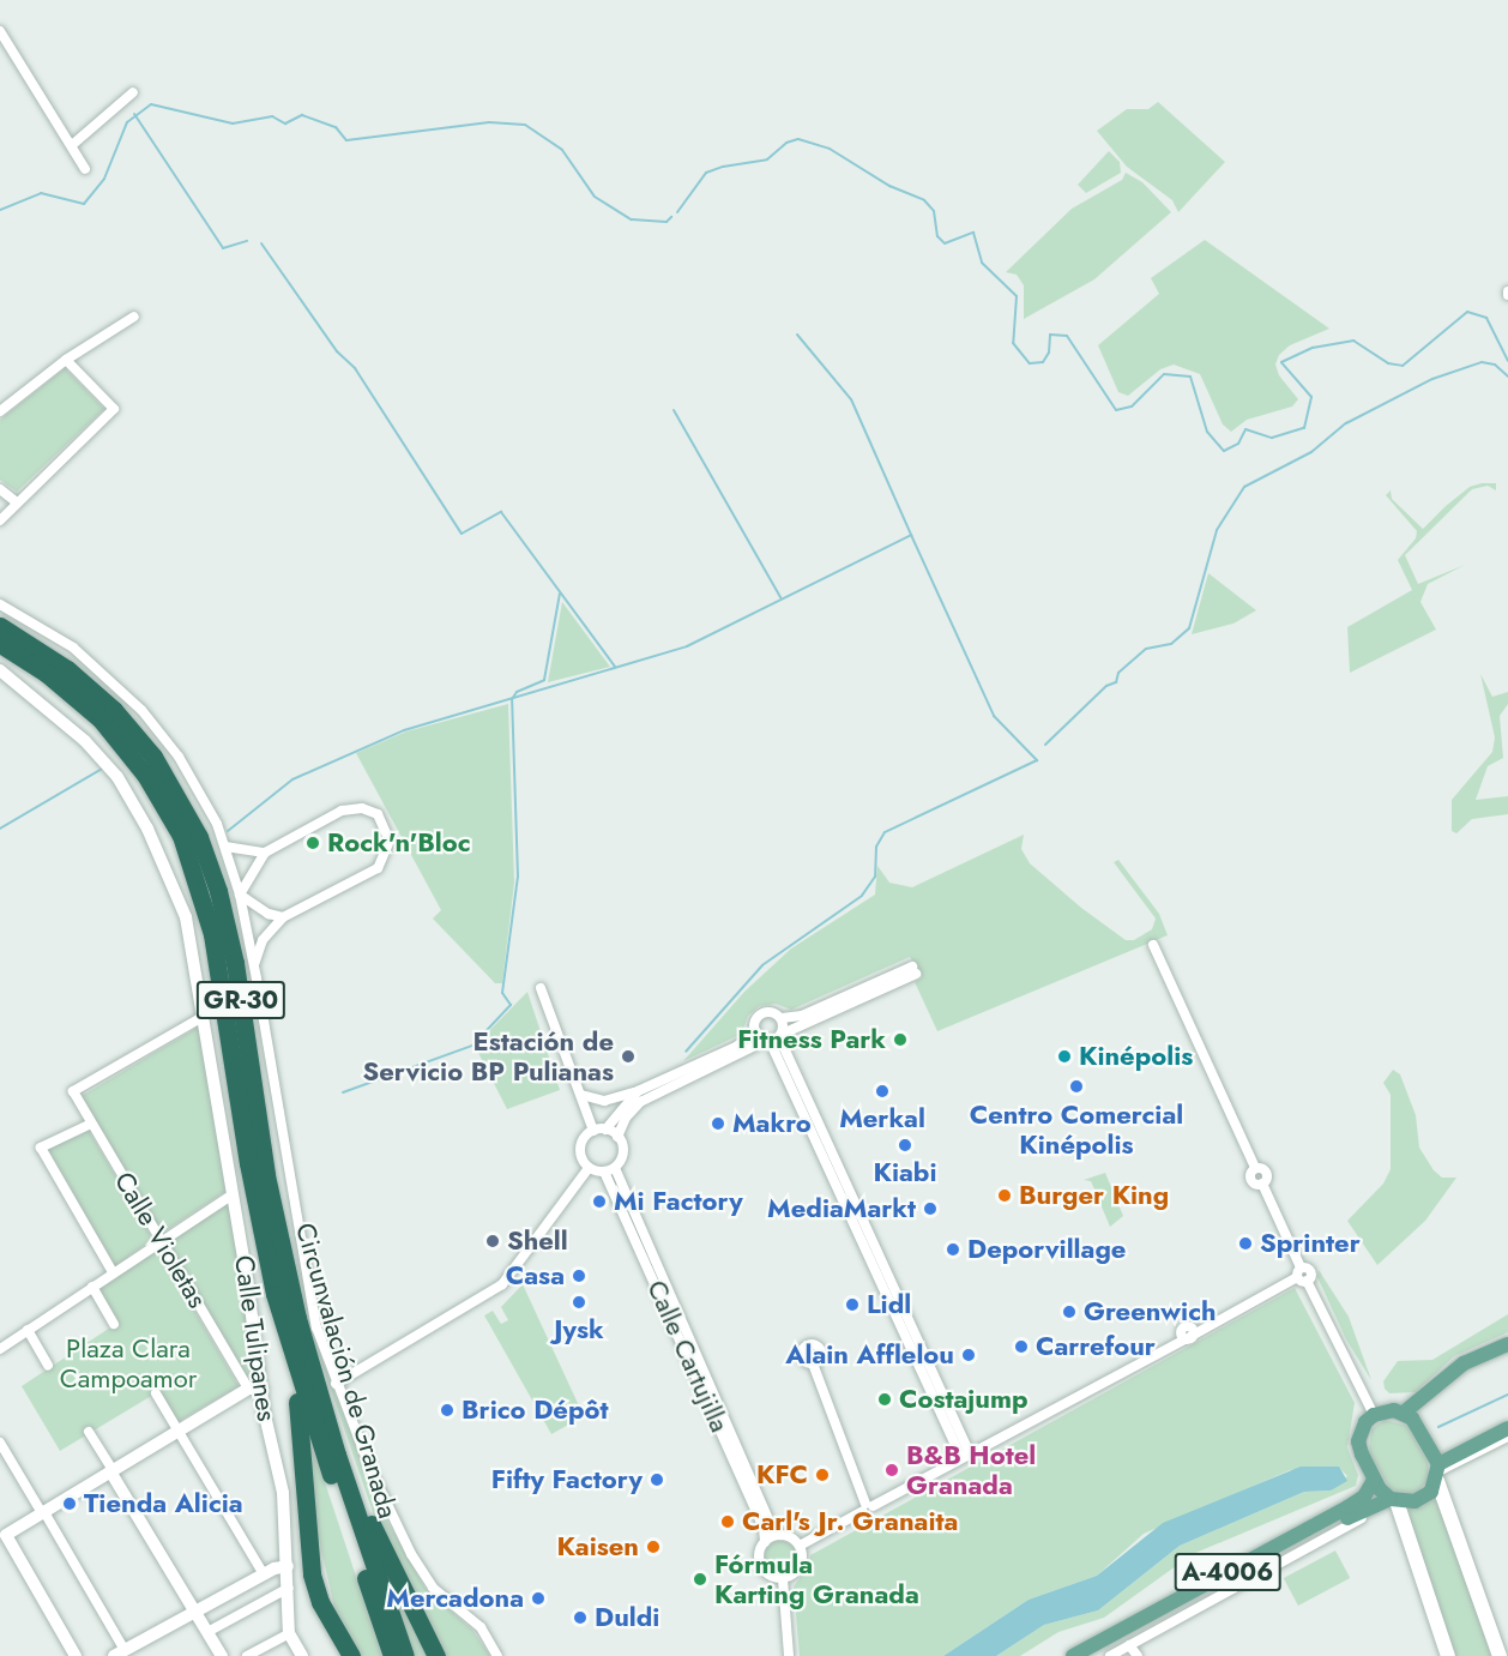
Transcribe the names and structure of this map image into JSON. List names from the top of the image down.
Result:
{
  "streets": {
    "highway": ["GR-30", "Circunvalación de Granada"],
    "main road": ["A-4006"],
    "street": ["Calle Violetas", "Calle Tulipanes", "Calle Cartujilla"]
  },
  "crossings": [
    ["Calle Violetas", "Calle Tulipanes"]
  ],
  "parks": ["Plaza Clara Campoamor"],
  "places": [
    "Rock'n'Bloc",
    "Fitness Park",
    "Estación de Servicio BP Pulianas",
    "Kinépolis",
    "Centro Comercial Kinépolis",
    "Merkal",
    "Makro",
    "Kiabi",
    "Burger King",
    "Mi Factory",
    "MediaMarkt",
    "Shell",
    "Sprinter",
    "Deporvillage",
    "Casa",
    "Jysk",
    "Lidl",
    "Greenwich",
    "Carrefour",
    "Alain Afflelou",
    "Costajump",
    "Brico Dépôt",
    "B&B Hotel Granada",
    "KFC",
    "Fifty Factory",
    "Tienda Alicia",
    "Carl's Jr. Granaita",
    "Kaisen",
    "Fórmula Karting Granada",
    "Mercadona",
    "Duldi"
  ]
}
